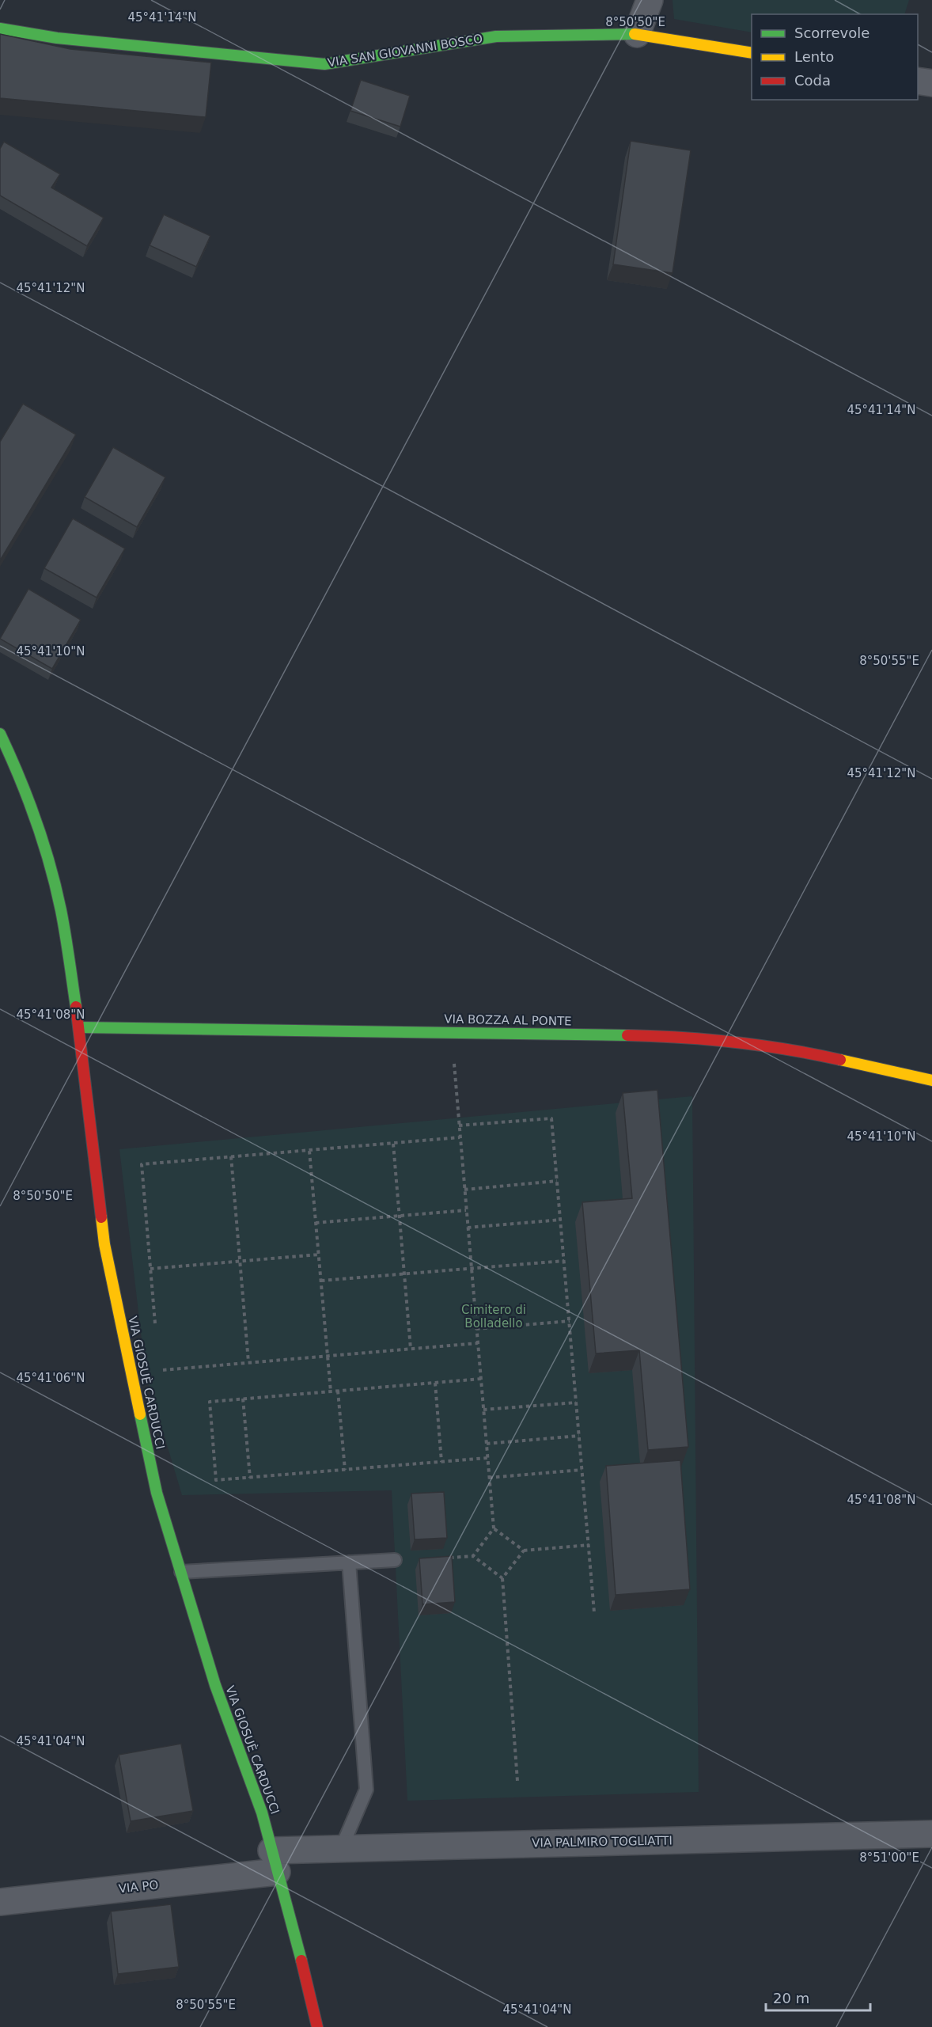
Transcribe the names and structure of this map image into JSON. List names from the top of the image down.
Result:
{
  "streets": {
    "street": [
      "VIA SAN GIOVANNI BOSCO",
      "VIA BOZZA AL PONTE",
      "VIA GIOSUÈ CARDUCCI",
      "VIA PALMIRO TOGLIATTI",
      "VIA PO"
    ]
  },
  "crossings": [
    ["VIA BOZZA AL PONTE", "VIA GIOSUÈ CARDUCCI"],
    ["VIA GIOSUÈ CARDUCCI", "VIA PALMIRO TOGLIATTI"],
    ["VIA GIOSUÈ CARDUCCI", "VIA PO"],
    ["VIA PALMIRO TOGLIATTI", "VIA PO"]
  ],
  "parks": ["Cimitero di Bolladello"],
  "legend": ["Scorrevole", "Lento", "Coda"],
  "scale_bar": "20 m",
  "coordinates": [
    "45°41'14\"N",
    "8°50'50\"E",
    "45°41'12\"N",
    "45°41'10\"N",
    "8°50'55\"E",
    "45°41'08\"N",
    "45°41'06\"N",
    "45°41'04\"N",
    "8°51'00\"E"
  ]
}
